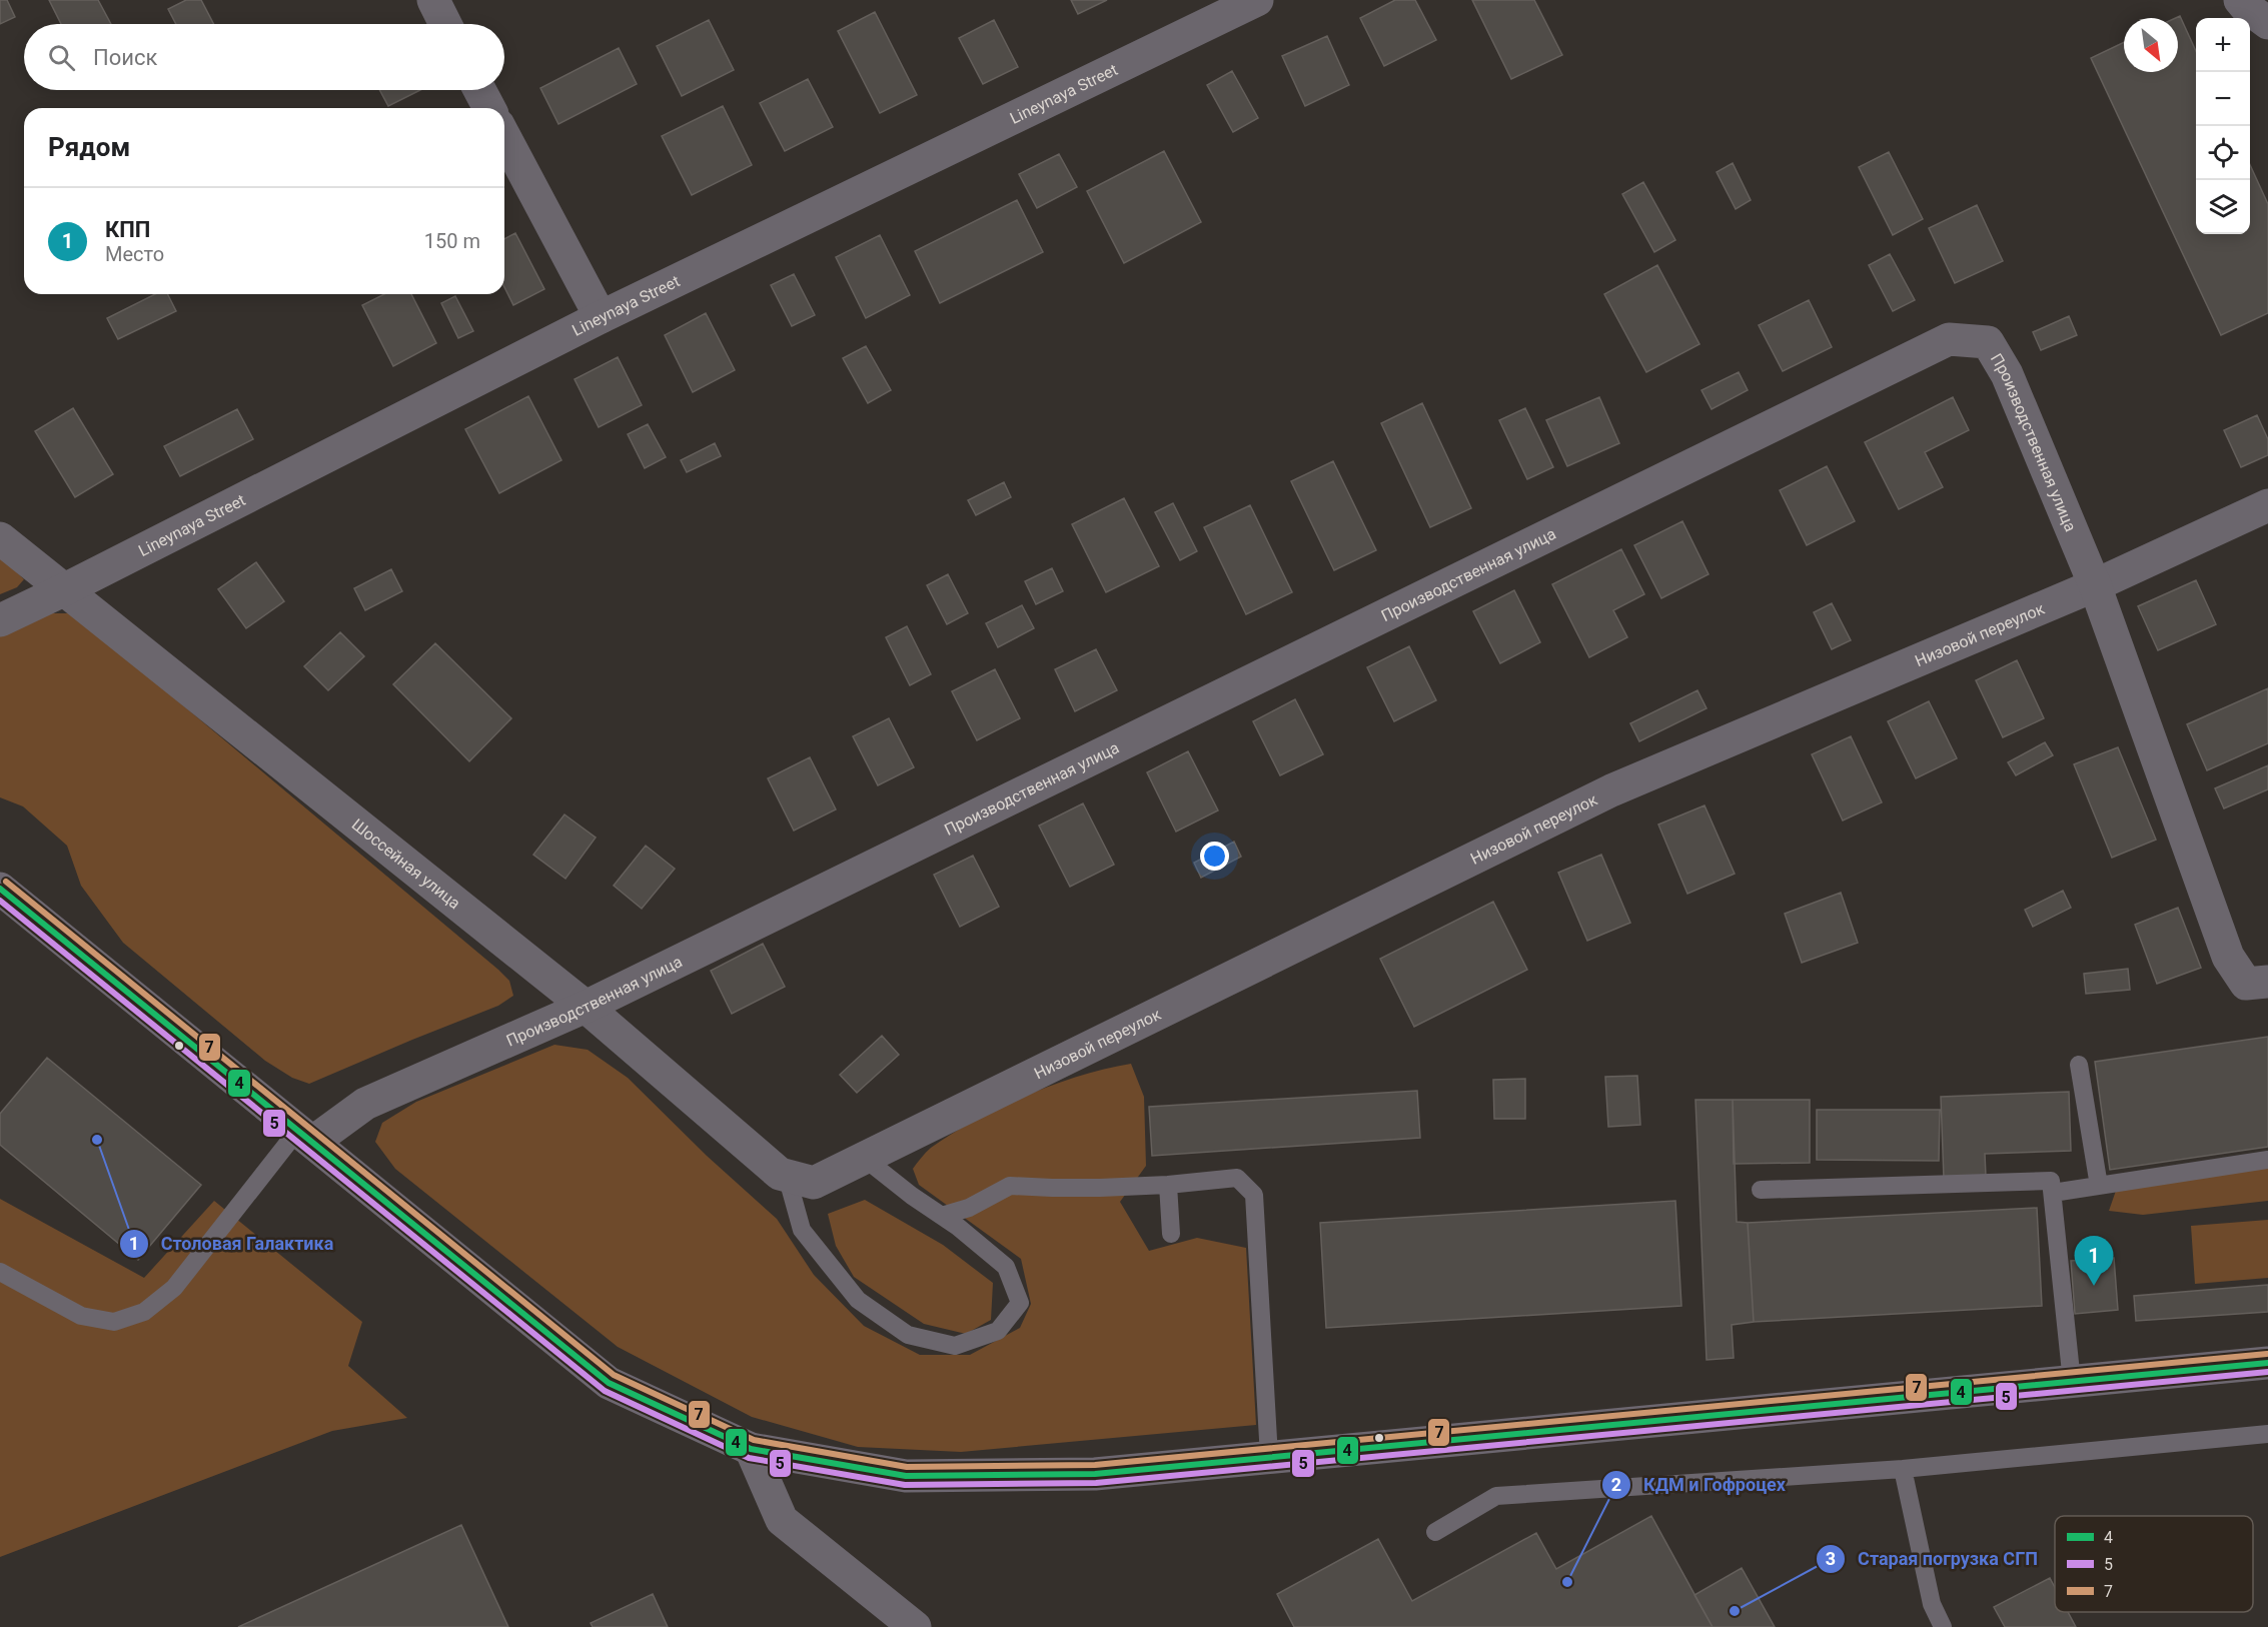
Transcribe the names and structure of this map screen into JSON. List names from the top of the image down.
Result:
{
  "streets": {
    "street": [
      "Lineynaya Street",
      "Производственная улица",
      "Низовой переулок",
      "Шоссейная улица"
    ]
  },
  "crossings": [
    ["Lineynaya Street", "Шоссейная улица"],
    ["Производственная улица", "Низовой переулок"],
    ["Производственная улица", "Шоссейная улица"],
    ["Низовой переулок", "Шоссейная улица"]
  ],
  "places": ["Столовая Галактика", "КДМ и Гофроцех", "Старая погрузка СГП"],
  "lines": ["transit line 7", "transit line 4", "transit line 5"],
  "legend": ["4", "5", "7"],
  "north": "bottom right",
  "page": {
    "map_buttons": ["+", "−"],
    "search": "Поиск",
    "heading": "Рядом",
    "list": [
      {
        "mark": "1",
        "name": "КПП",
        "note": "Место",
        "value": "150 m"
      }
    ],
    "pins": "1"
  }
}
